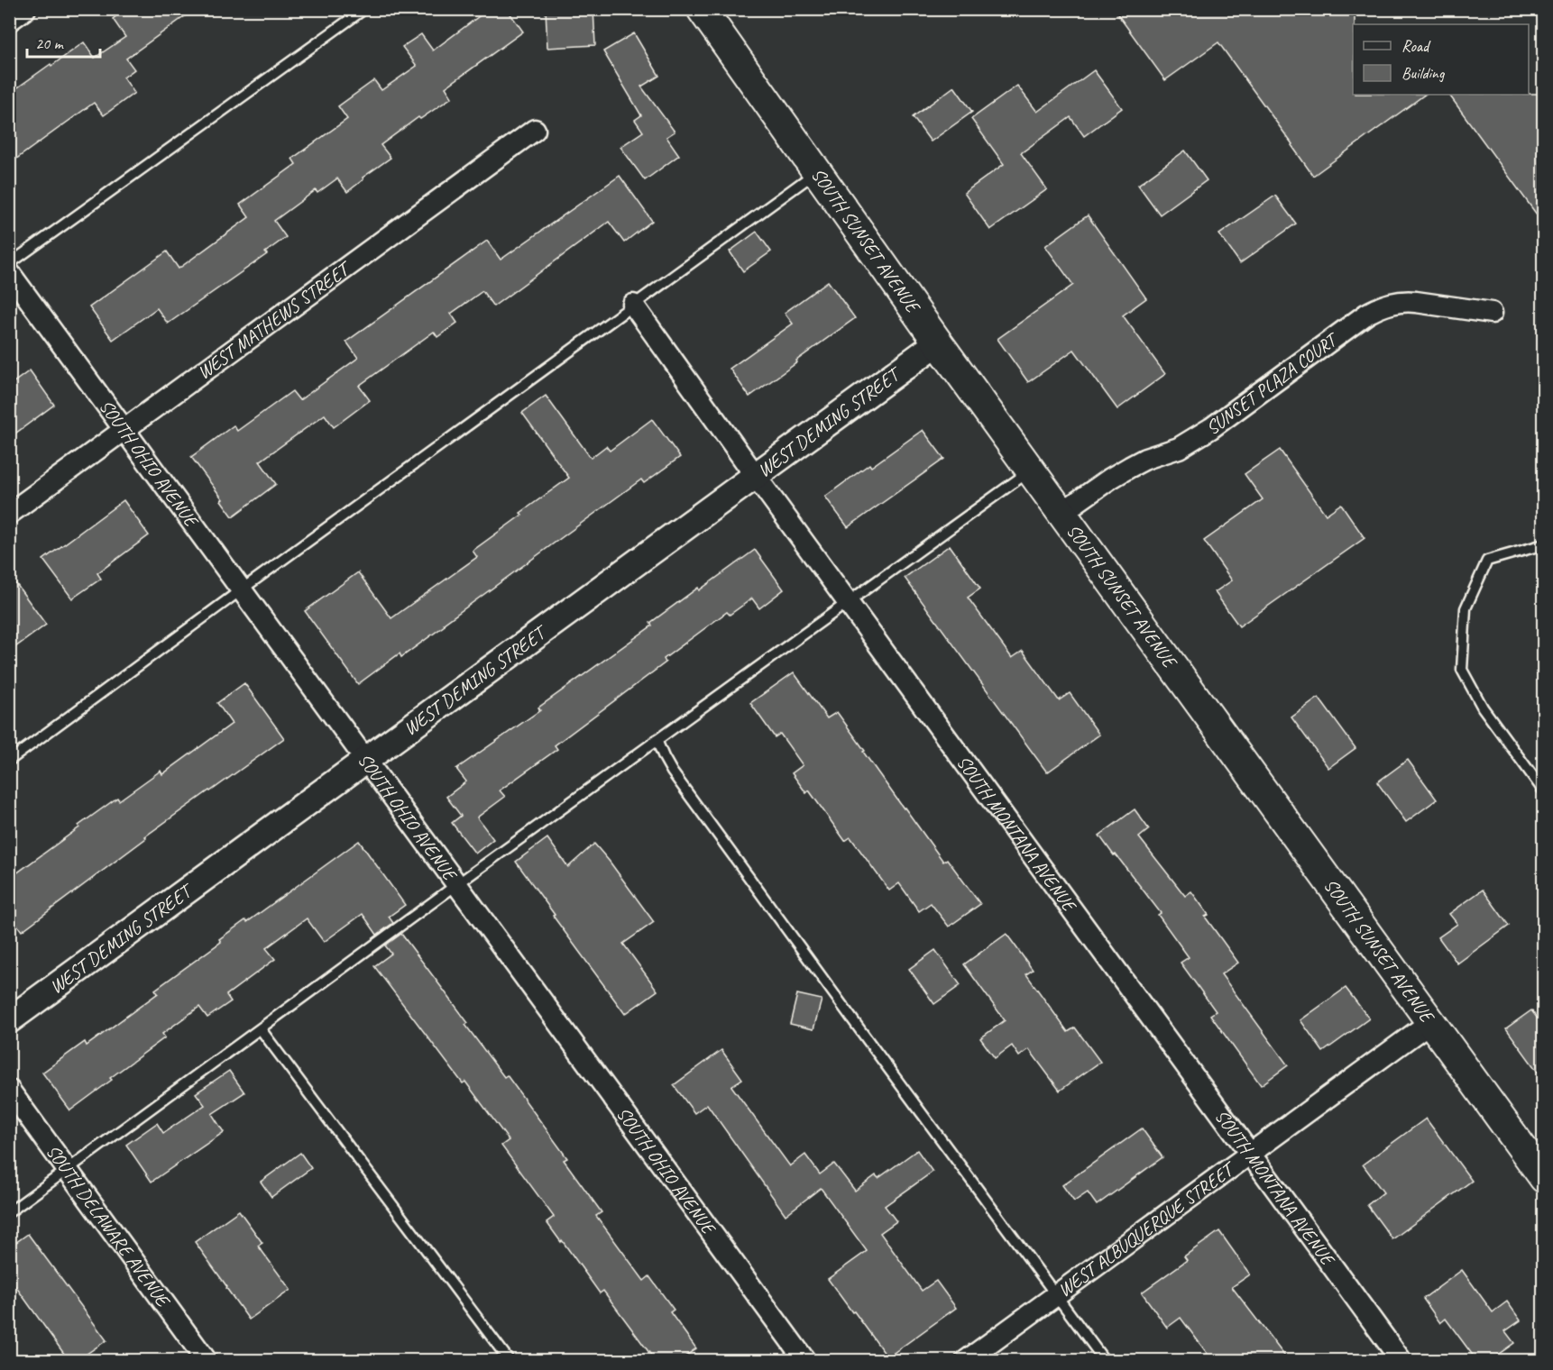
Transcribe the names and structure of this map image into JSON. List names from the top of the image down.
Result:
{
  "streets": {
    "main road": ["SOUTH SUNSET AVENUE"],
    "street": [
      "WEST MATHEWS STREET",
      "SUNSET PLAZA COURT",
      "WEST DEMING STREET",
      "SOUTH OHIO AVENUE",
      "SOUTH MONTANA AVENUE",
      "SOUTH DELAWARE AVENUE",
      "WEST ALBUQUERQUE STREET"
    ]
  },
  "crossings": [
    ["SOUTH SUNSET AVENUE", "SUNSET PLAZA COURT"],
    ["SOUTH SUNSET AVENUE", "WEST DEMING STREET"],
    ["SOUTH SUNSET AVENUE", "WEST ALBUQUERQUE STREET"],
    ["WEST MATHEWS STREET", "SOUTH OHIO AVENUE"],
    ["WEST DEMING STREET", "SOUTH OHIO AVENUE"],
    ["WEST DEMING STREET", "SOUTH MONTANA AVENUE"],
    ["SOUTH MONTANA AVENUE", "WEST ALBUQUERQUE STREET"]
  ],
  "legend": ["Road", "Building"],
  "scale_bar": "20 m"
}
